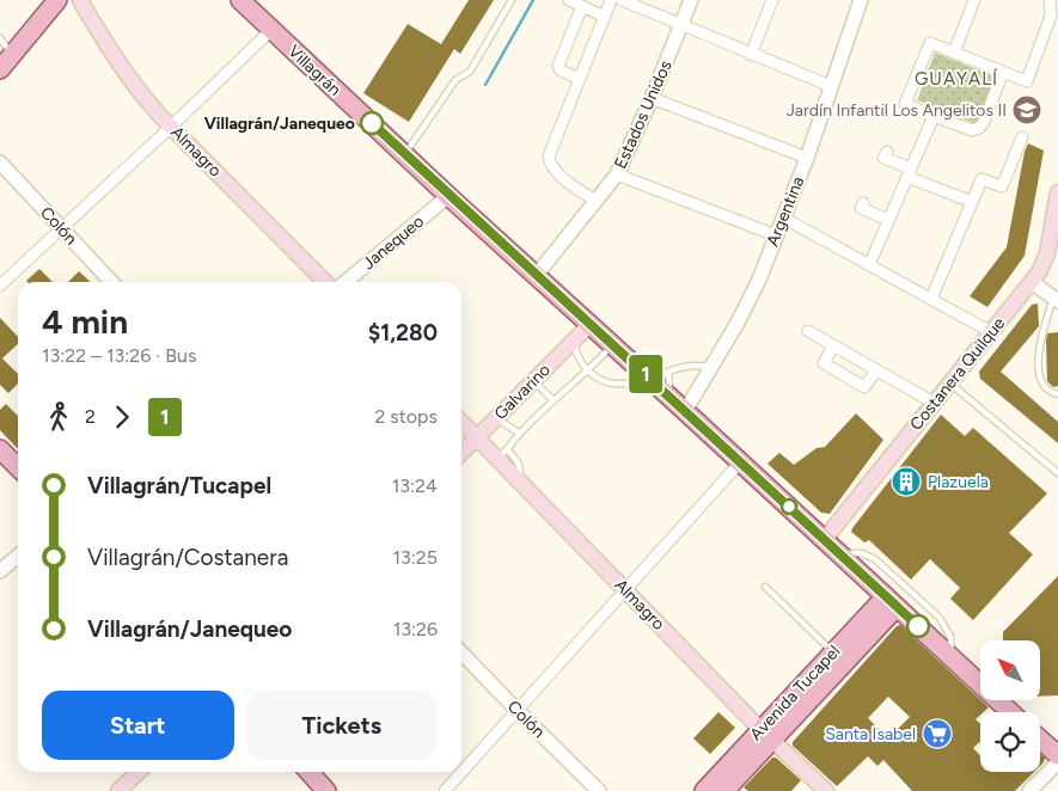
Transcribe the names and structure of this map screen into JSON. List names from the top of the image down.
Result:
{
  "streets": {
    "main road": [
      "Villagrán",
      "Almagro",
      "Costanera Quilque",
      "Galvarino",
      "Avenida Tucapel"
    ],
    "street": [
      "Estados Unidos",
      "Argentina",
      "Colón",
      "Janequeo"
    ]
  },
  "crossings": [
    ["Villagrán", "Estados Unidos"],
    ["Villagrán", "Argentina"],
    ["Villagrán", "Janequeo"],
    ["Villagrán", "Costanera Quilque"],
    ["Villagrán", "Galvarino"],
    ["Villagrán", "Avenida Tucapel"],
    ["Almagro", "Galvarino"],
    ["Almagro", "Avenida Tucapel"]
  ],
  "districts": ["GUAYALÍ"],
  "places": {
    "school or university": ["Jardín Infantil Los Angelitos II"],
    "other": ["Villagrán/Janequeo"],
    "building": ["Plazuela"],
    "supermarket": ["Santa Isabel"]
  },
  "lines": ["bus line 1"],
  "north": "top left",
  "page": {
    "on_map": "1",
    "heading": ["4 min", "13:22 – 13:26 · Bus", "$1,280"],
    "legs": ["2", "1", "2 stops"],
    "list": [
      {
        "name": "Villagrán/Tucapel",
        "value": "13:24"
      },
      {
        "name": "Villagrán/Costanera",
        "value": "13:25"
      },
      {
        "name": "Villagrán/Janequeo",
        "value": "13:26"
      }
    ],
    "buttons": ["Start", "Tickets"]
  }
}
